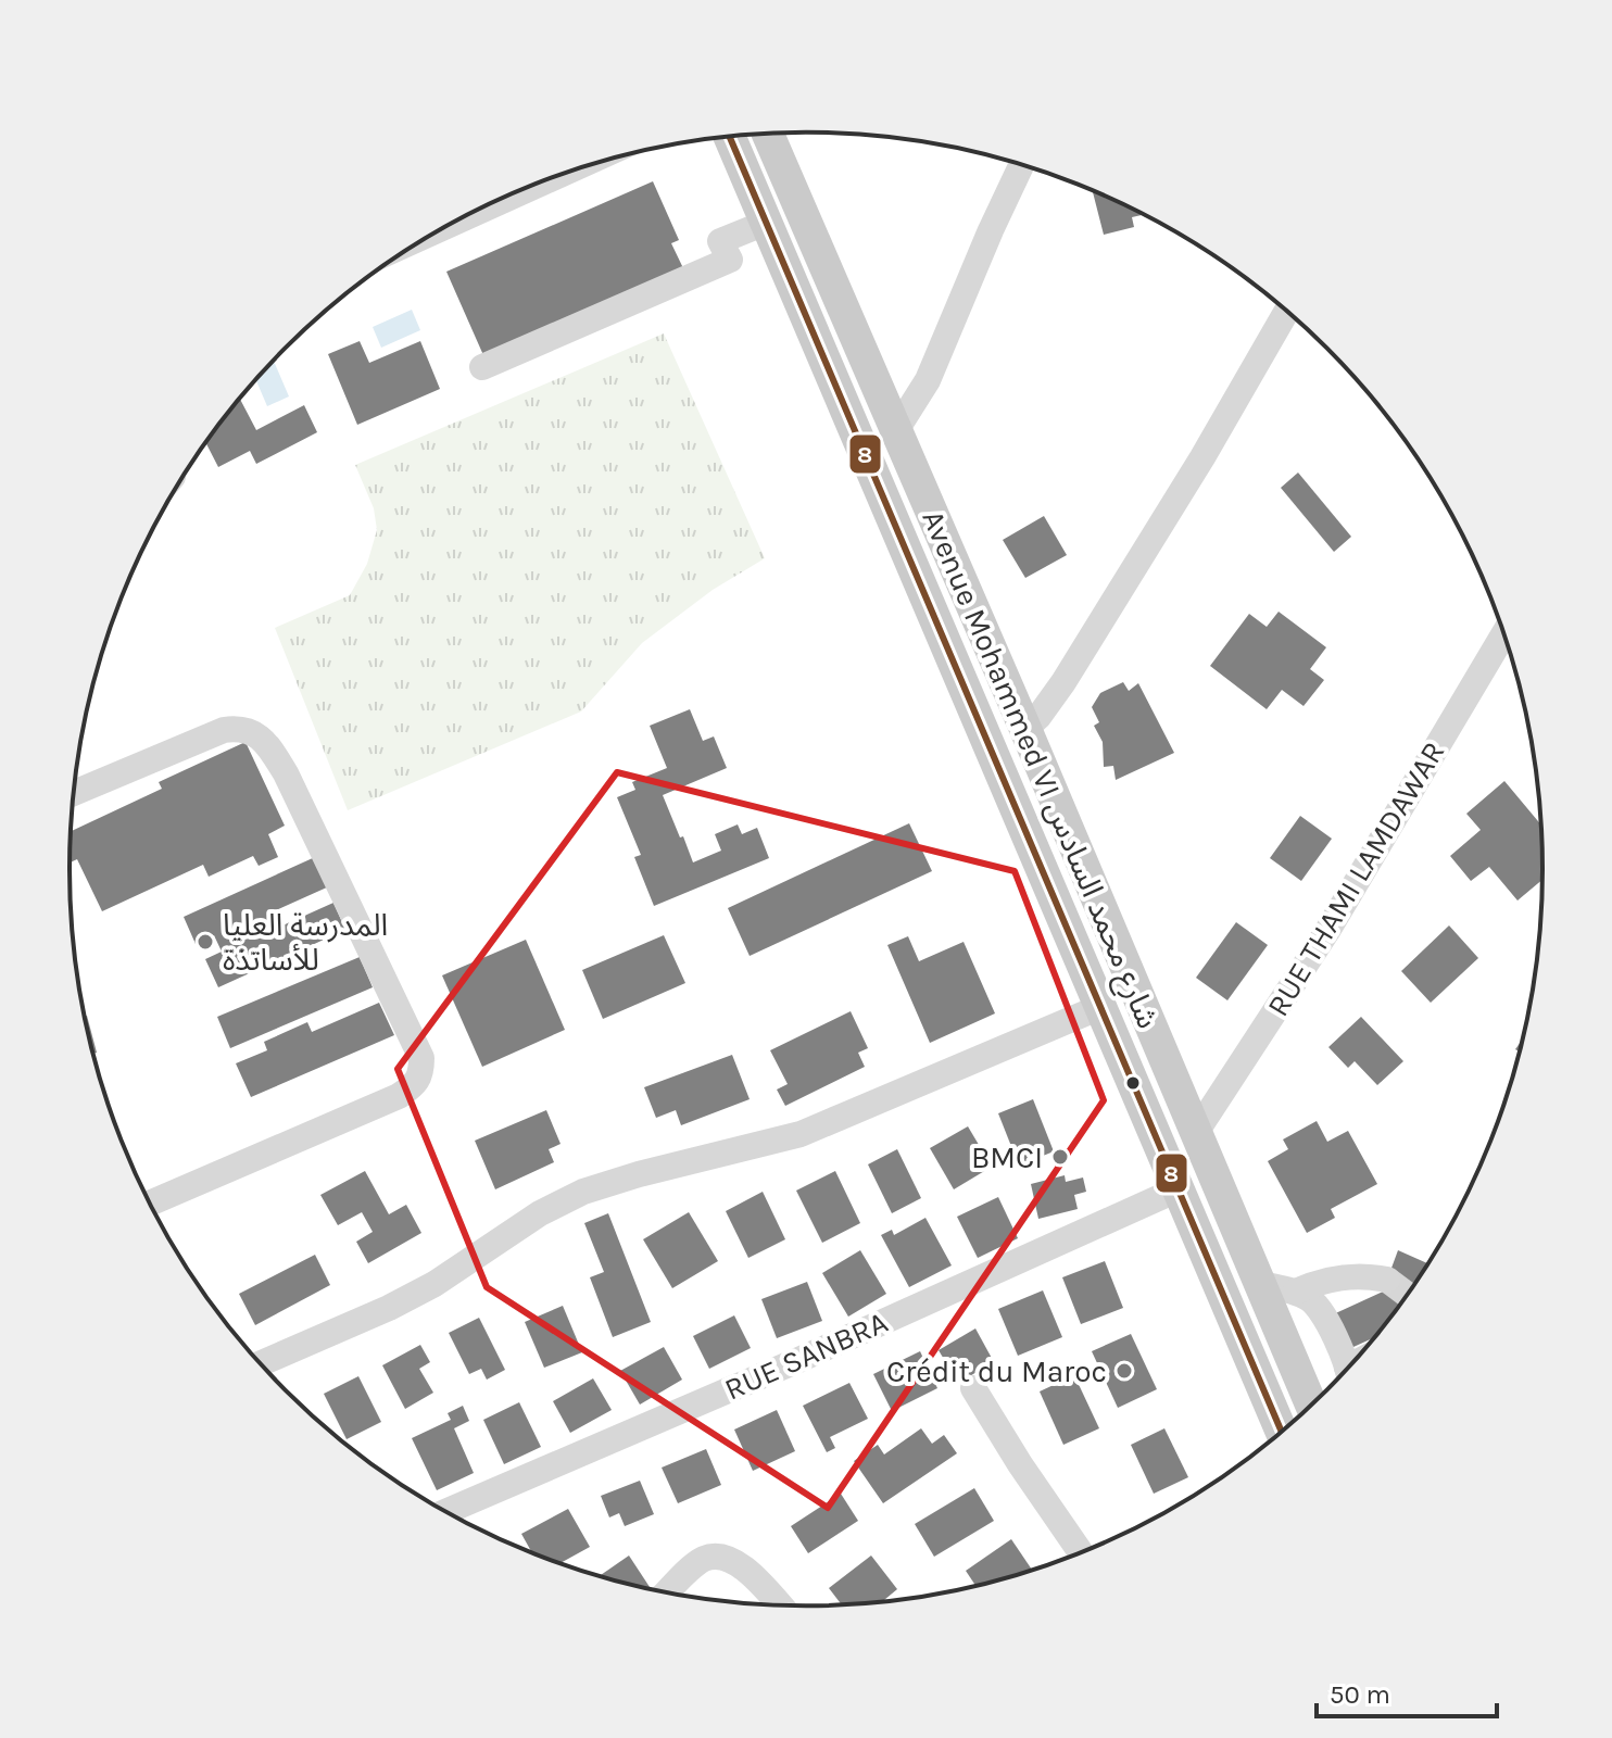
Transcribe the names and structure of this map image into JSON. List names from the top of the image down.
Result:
{
  "streets": {
    "main road": ["Avenue Mohammed VI شارع محمد السادس"],
    "street": ["RUE THAMI LAMDAWAR", "RUE SANBRA"]
  },
  "crossings": [
    ["Avenue Mohammed VI شارع محمد السادس", "RUE THAMI LAMDAWAR"]
  ],
  "places": ["المدرسة العليا للأساتذة", "BMCI", "Crédit du Maroc"],
  "lines": ["transit line 8"],
  "scale_bar": "50 m"
}
